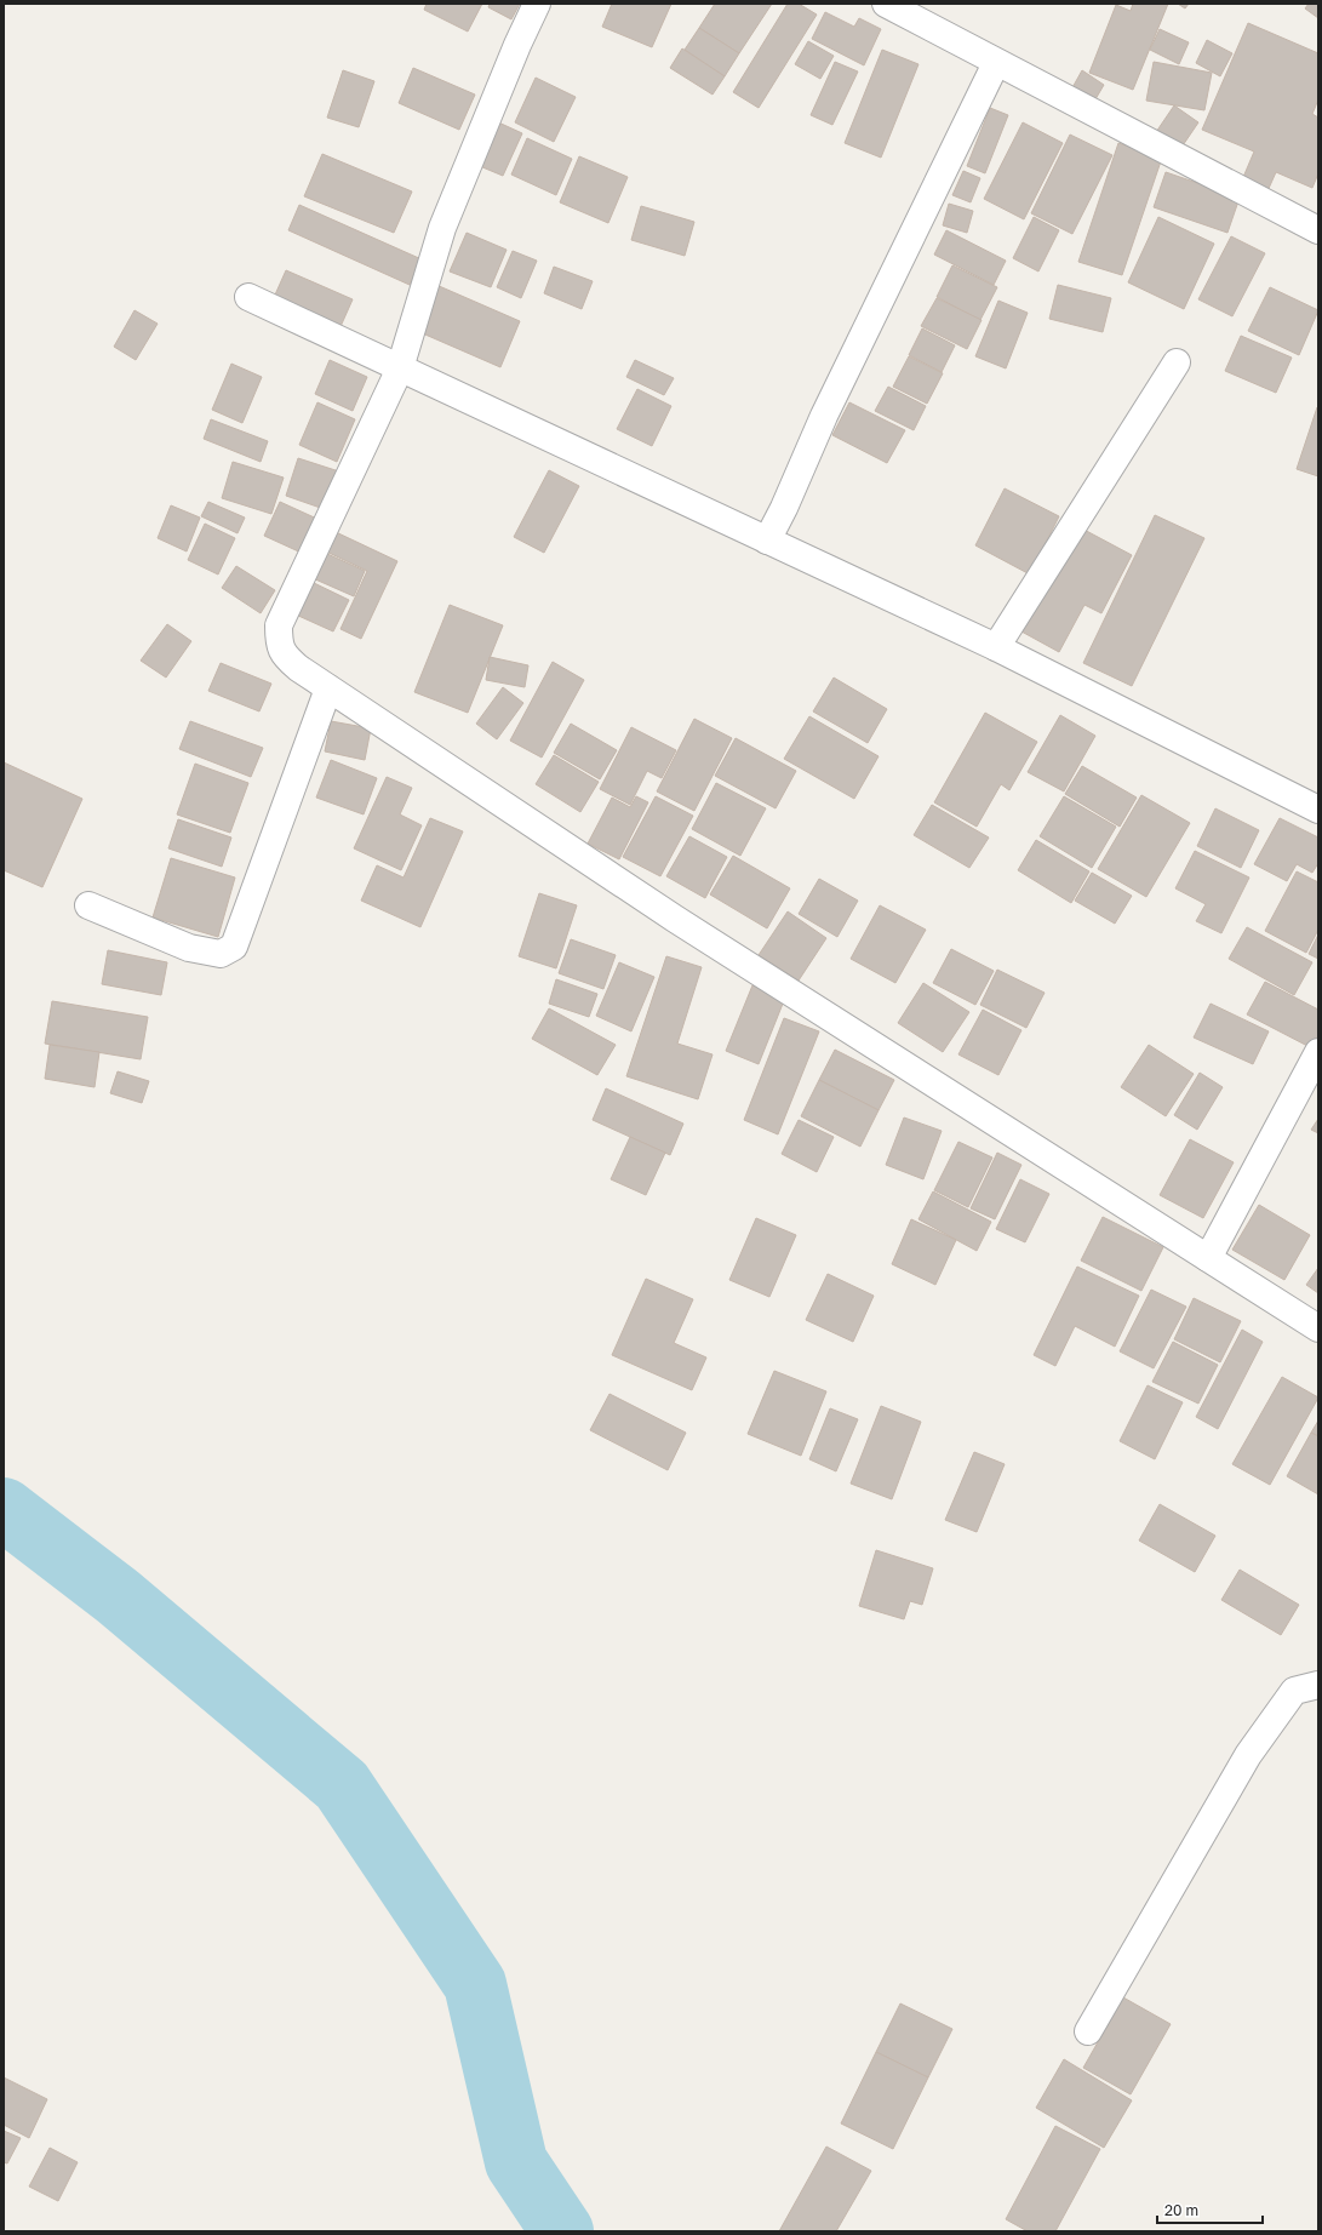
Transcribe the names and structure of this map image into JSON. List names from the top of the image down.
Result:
{
  "scale_bar": "20 m"
}
